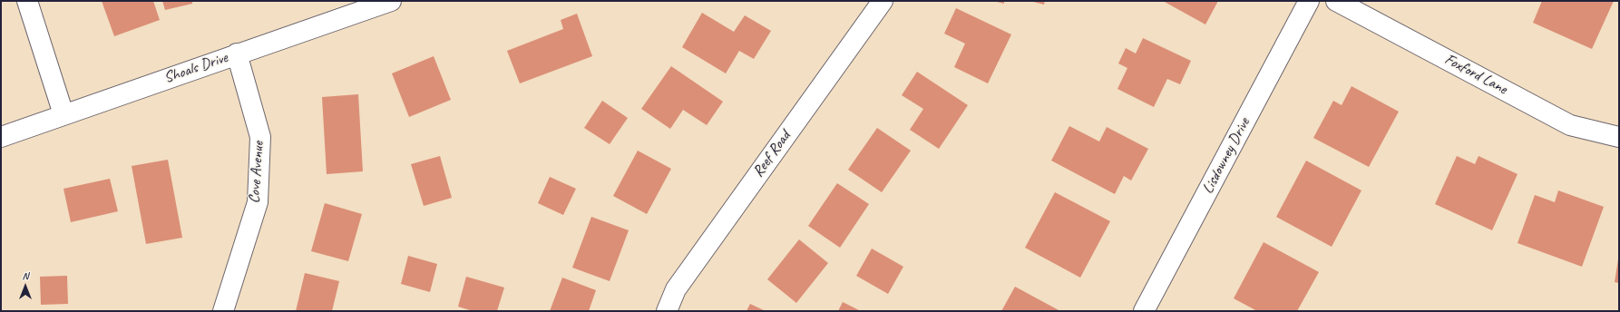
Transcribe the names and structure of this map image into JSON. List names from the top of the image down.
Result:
{
  "streets": {
    "street": [
      "Shoals Drive",
      "Foxford Lane",
      "Reef Road",
      "Lisdowney Drive",
      "Cove Avenue"
    ]
  },
  "crossings": [
    ["Shoals Drive", "Cove Avenue"]
  ],
  "north": "top"
}
